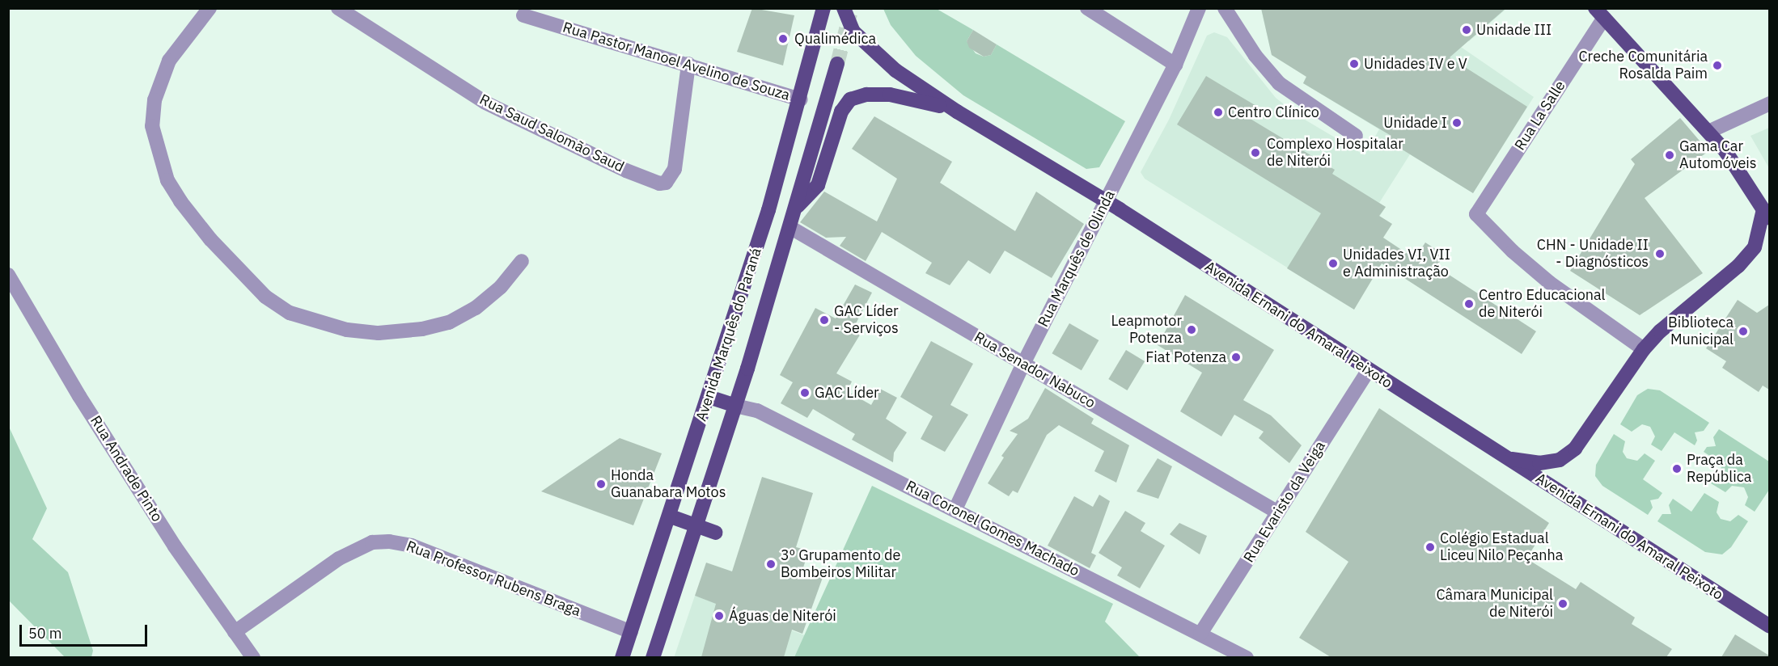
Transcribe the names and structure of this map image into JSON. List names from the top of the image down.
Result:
{
  "streets": {
    "main road": ["Avenida Ernani do Amaral Peixoto", "Avenida Marquês do Paraná"],
    "street": [
      "Rua Pastor Manoel Avelino de Souza",
      "Rua La Salle",
      "Rua Saud Salomão Saud",
      "Rua Marquês de Olinda",
      "Rua Senador Nabuco",
      "Rua Andrade Pinto",
      "Rua Evaristo da Veiga",
      "Rua Coronel Gomes Machado",
      "Rua Professor Rubens Braga"
    ]
  },
  "crossings": [
    ["Rua Pastor Manoel Avelino de Souza", "Rua Saud Salomão Saud"],
    ["Rua Pastor Manoel Avelino de Souza", "Avenida Marquês do Paraná"],
    ["Rua Marquês de Olinda", "Avenida Ernani do Amaral Peixoto"],
    ["Rua Marquês de Olinda", "Rua Senador Nabuco"],
    ["Rua Marquês de Olinda", "Rua Coronel Gomes Machado"],
    ["Avenida Ernani do Amaral Peixoto", "Rua Evaristo da Veiga"],
    ["Avenida Marquês do Paraná", "Rua Senador Nabuco"],
    ["Avenida Marquês do Paraná", "Rua Coronel Gomes Machado"],
    ["Avenida Marquês do Paraná", "Rua Professor Rubens Braga"],
    ["Rua Senador Nabuco", "Rua Evaristo da Veiga"],
    ["Rua Andrade Pinto", "Rua Professor Rubens Braga"],
    ["Rua Evaristo da Veiga", "Rua Coronel Gomes Machado"]
  ],
  "places": [
    "Unidade III",
    "Qualimédica",
    "Unidades IV e V",
    "Creche Comunitária Rosalda Paim",
    "Centro Clínico",
    "Unidade I",
    "Complexo Hospitalar de Niterói",
    "Gama Car Automóveis",
    "CHN - Unidade II - Diagnósticos",
    "Unidades VI, VII e Administração",
    "Centro Educacional de Niterói",
    "GAC Líder - Serviços",
    "Leapmotor Potenza",
    "Biblioteca Municipal",
    "Fiat Potenza",
    "GAC Líder",
    "Praça da República",
    "Honda Guanabara Motos",
    "Colégio Estadual Liceu Nilo Peçanha",
    "3º Grupamento de Bombeiros Militar",
    "Câmara Municipal de Niterói",
    "Águas de Niterói"
  ],
  "scale_bar": "50 m"
}
